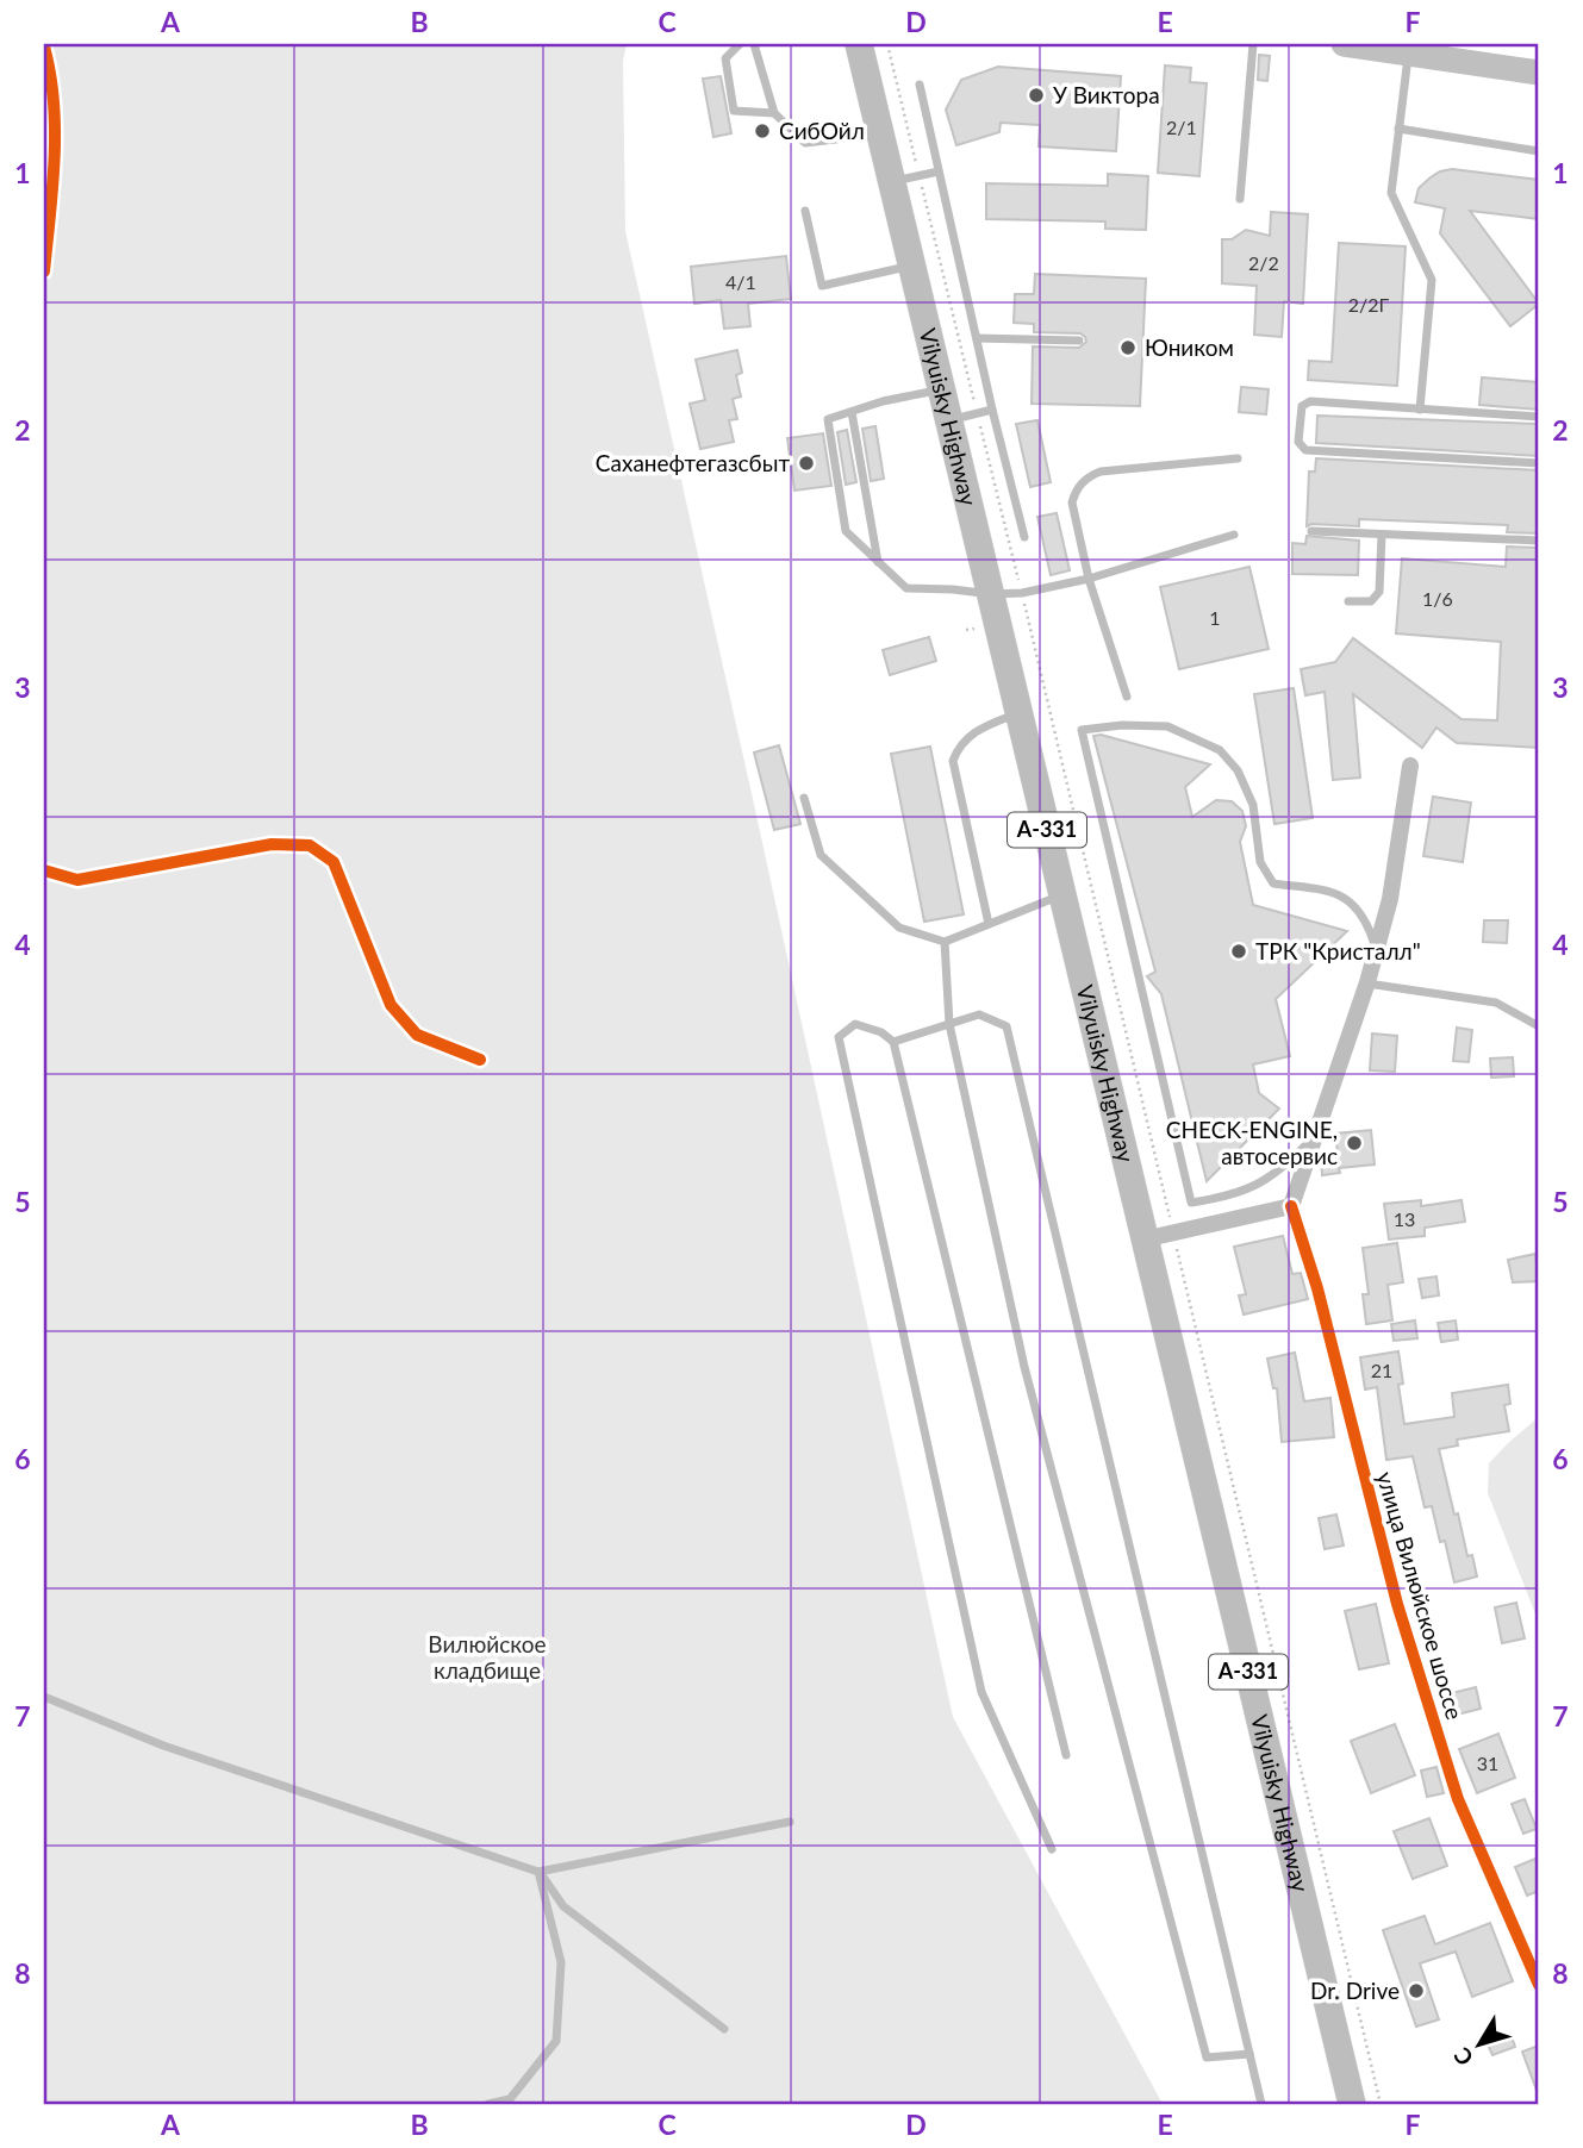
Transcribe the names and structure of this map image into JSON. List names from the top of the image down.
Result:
{
  "streets": {
    "main road": ["Vilyuisky Highway", "А-331"],
    "street": ["улица Вилюйское шоссе"]
  },
  "parks": ["Вилюйское кладбище"],
  "places": [
    "У Виктора",
    "СибОйл",
    "Юником",
    "Саханефтегазсбыт",
    "ТРК \"Кристалл\"",
    "CHECK-ENGINE, автосервис",
    "Dr. Drive"
  ],
  "house_numbers": [
    "2/1",
    "2/2",
    "4/1",
    "2/2Г",
    "1/6",
    "1",
    "13",
    "21",
    "31"
  ],
  "north": "bottom left",
  "grid": {
    "columns": [
      "A",
      "B",
      "C",
      "D",
      "E",
      "F"
    ],
    "rows": [
      "1",
      "2",
      "3",
      "4",
      "5",
      "6",
      "7",
      "8"
    ]
  }
}
